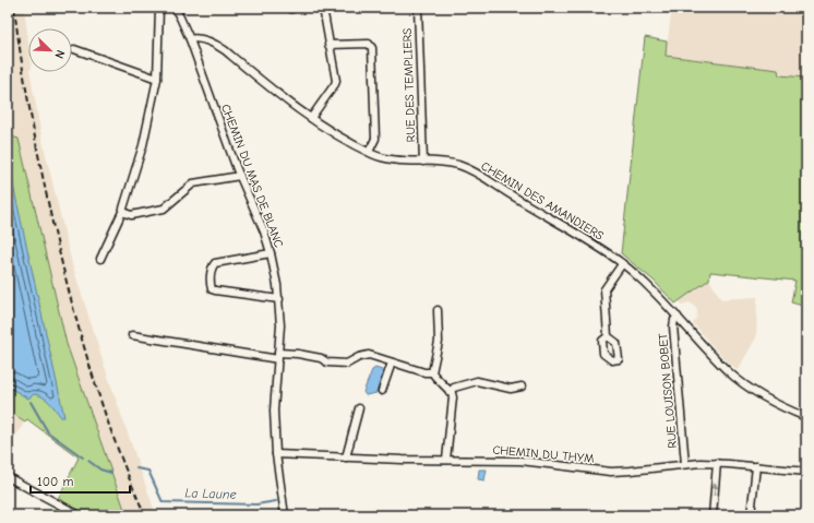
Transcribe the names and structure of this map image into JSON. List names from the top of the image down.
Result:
{
  "streets": {
    "street": [
      "RUE DES TEMPLIERS",
      "CHEMIN DU MAS DE BLANC",
      "CHEMIN DES AMANDIERS",
      "RUE LOUISON BOBET",
      "CHEMIN DU THYM"
    ]
  },
  "crossings": [
    ["RUE DES TEMPLIERS", "CHEMIN DES AMANDIERS"],
    ["CHEMIN DU MAS DE BLANC", "CHEMIN DES AMANDIERS"],
    ["CHEMIN DU MAS DE BLANC", "CHEMIN DU THYM"],
    ["CHEMIN DES AMANDIERS", "RUE LOUISON BOBET"],
    ["RUE LOUISON BOBET", "CHEMIN DU THYM"]
  ],
  "water": ["La Laune"],
  "scale_bar": "100 m",
  "north": "bottom right"
}
